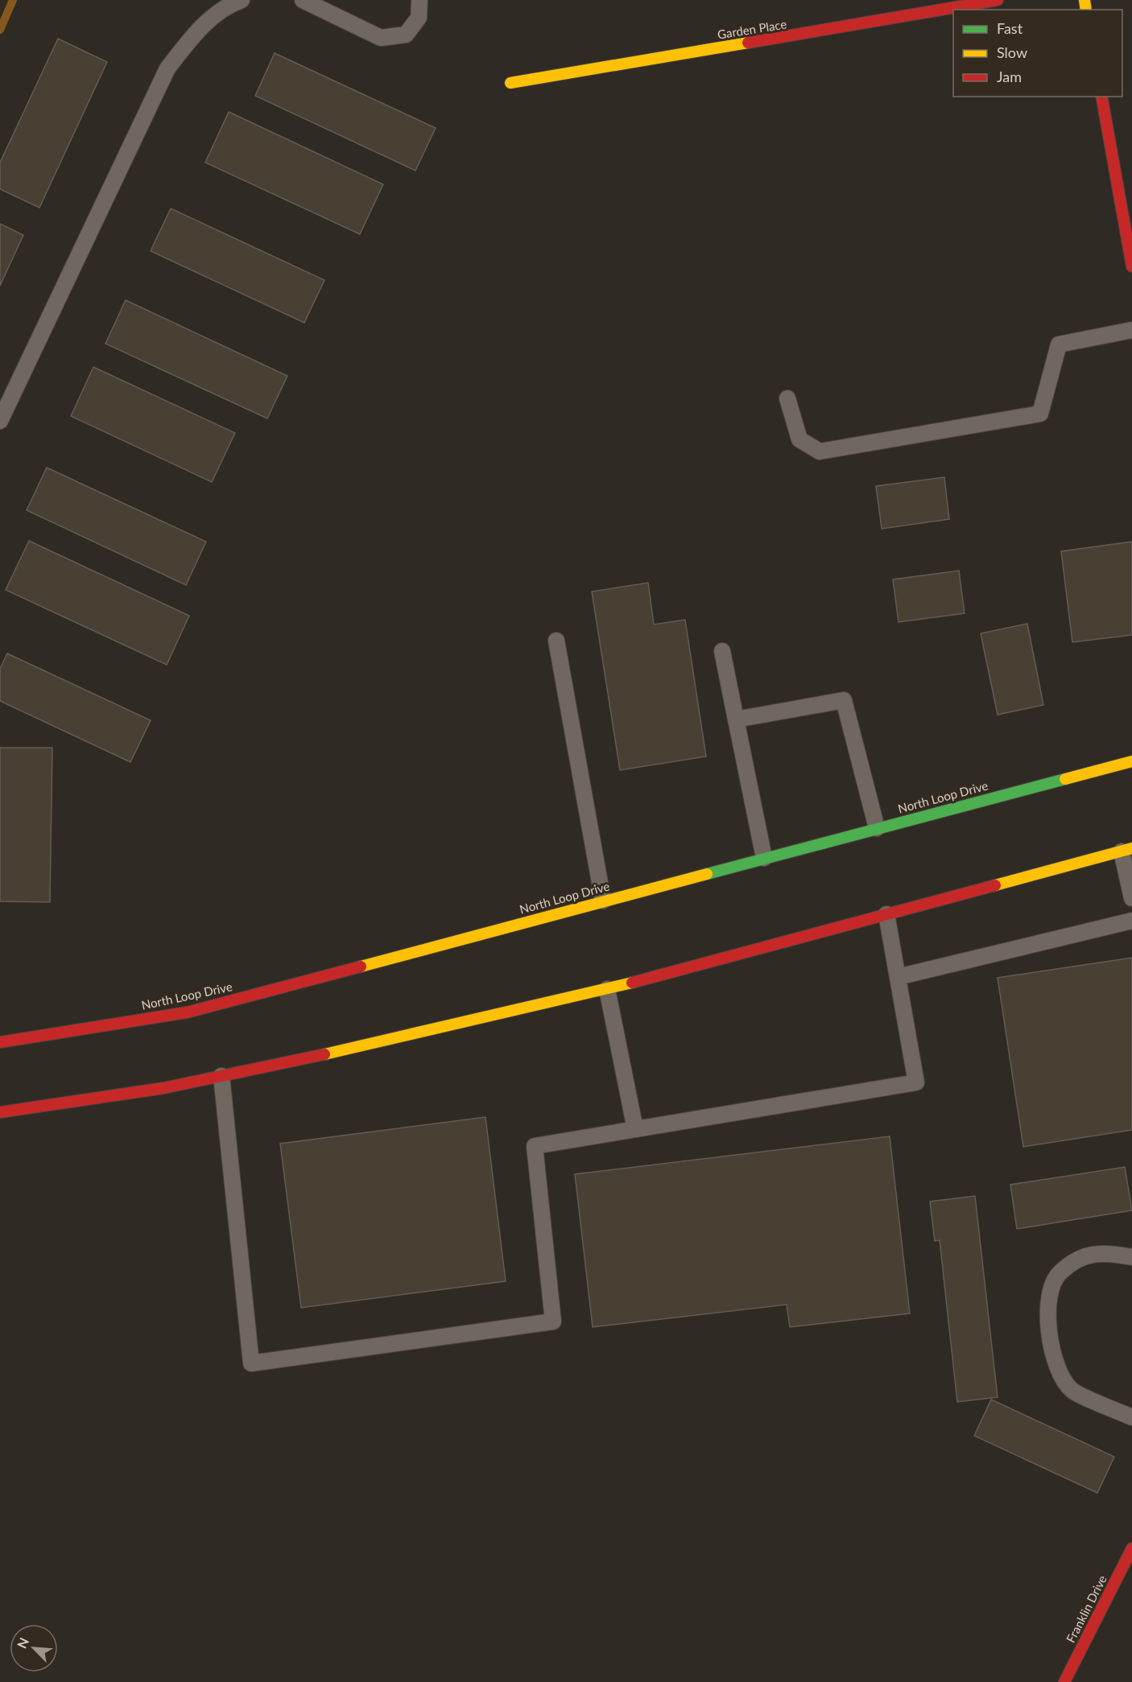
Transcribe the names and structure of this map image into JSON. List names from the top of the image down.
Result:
{
  "streets": {
    "main road": ["Garden Place", "North Loop Drive", "Franklin Drive"]
  },
  "legend": ["Fast", "Slow", "Jam"],
  "north": "top left"
}
